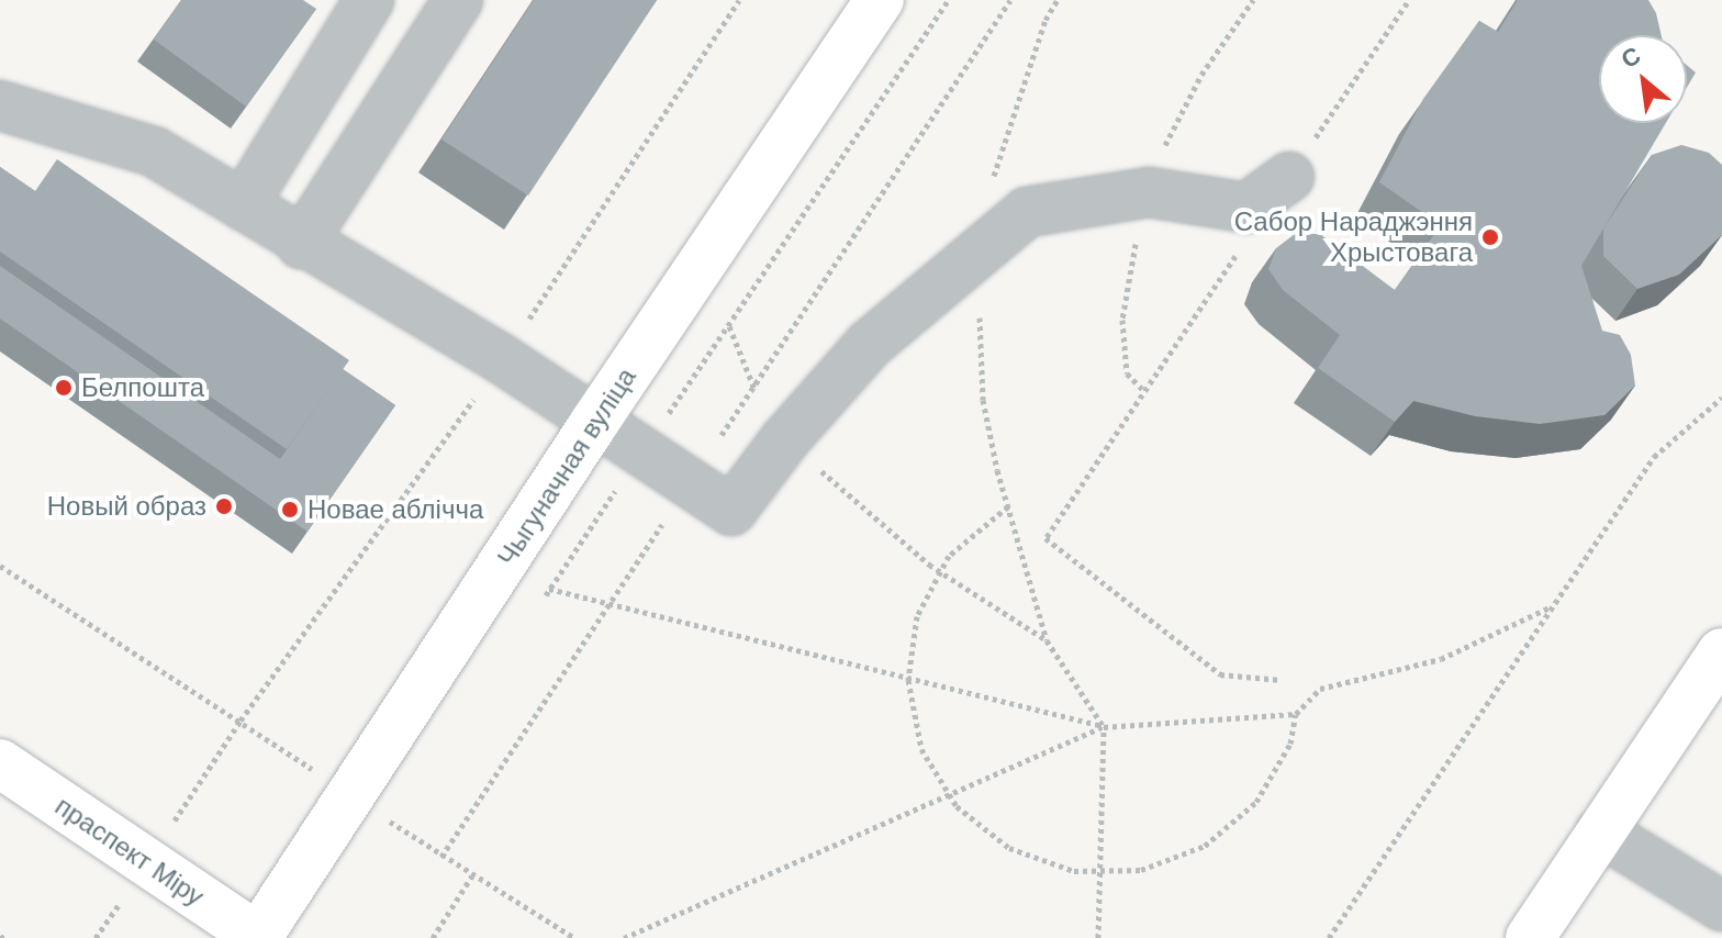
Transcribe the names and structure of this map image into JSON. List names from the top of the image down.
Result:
{
  "streets": {
    "main road": ["Чыгуначная вуліца", "праспект Міру"]
  },
  "crossings": [
    ["Чыгуначная вуліца", "праспект Міру"]
  ],
  "places": [
    "Сабор Нараджэння Хрыстовага",
    "Белпошта",
    "Новый образ",
    "Новае аблічча"
  ],
  "north": "top left"
}
